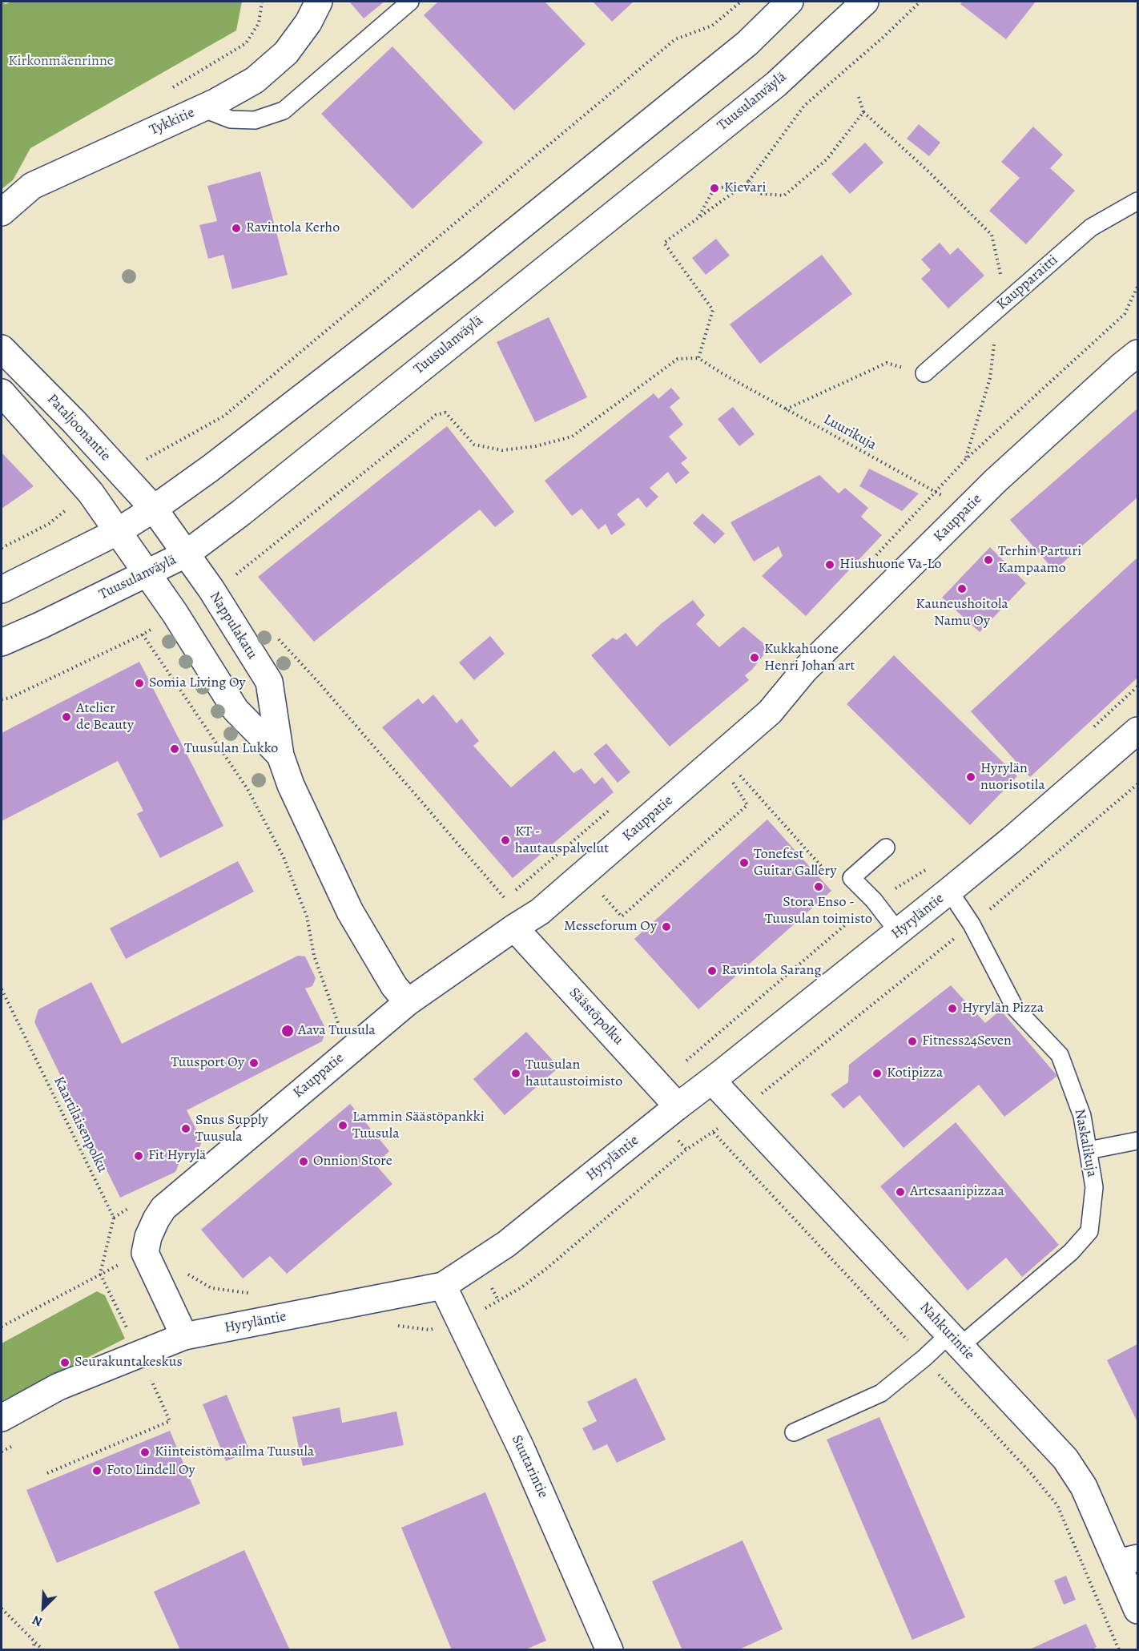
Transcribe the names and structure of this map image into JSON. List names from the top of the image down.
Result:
{
  "streets": {
    "street": [
      "Tuusulanväylä",
      "Tykkitie",
      "Pataljoonantie",
      "Kauppatie",
      "Nappulakatu",
      "Hyryläntie",
      "Säästöpolku",
      "Nahkurintie",
      "Suutarintie"
    ],
    "lane": ["Kaupparaitti", "Naskalikuja"],
    "path": ["Luurikuja", "Kaartilaisenpolku"]
  },
  "crossings": [
    ["Tuusulanväylä", "Nappulakatu"],
    ["Pataljoonantie", "Nappulakatu"],
    ["Luurikuja", "Kauppatie"],
    ["Kauppatie", "Nappulakatu"],
    ["Kauppatie", "Säästöpolku"],
    ["Hyryläntie", "Säästöpolku"],
    ["Hyryläntie", "Naskalikuja"],
    ["Hyryläntie", "Nahkurintie"],
    ["Hyryläntie", "Suutarintie"],
    ["Naskalikuja", "Nahkurintie"]
  ],
  "parks": ["Kirkonmäenrinne"],
  "places": [
    "Kievari",
    "Ravintola Kerho",
    "Terhin Parturi Kampaamo",
    "Hiushuone Va-Lo",
    "Kauneushoitola Namu Oy",
    "Kukkahuone Henri Johan art",
    "Somia Living Oy",
    "Atelier de Beauty",
    "Tuusulan Lukko",
    "Hyrylän nuorisotila",
    "KT - hautauspalvelut",
    "Tonefest Guitar Gallery",
    "Stora Enso - Tuusulan toimisto",
    "Messeforum Oy",
    "Ravintola Sarang",
    "Hyrylän Pizza",
    "Aava Tuusula",
    "Fitness24Seven",
    "Tuusport Oy",
    "Tuusulan hautaustoimisto",
    "Kotipizza",
    "Lammin Säästöpankki Tuusula",
    "Snus Supply Tuusula",
    "Fit Hyrylä",
    "Onnion Store",
    "Artesaanipizzaa",
    "Seurakuntakeskus",
    "Kiinteistömaailma Tuusula",
    "Foto Lindell Oy"
  ],
  "north": "bottom left"
}
